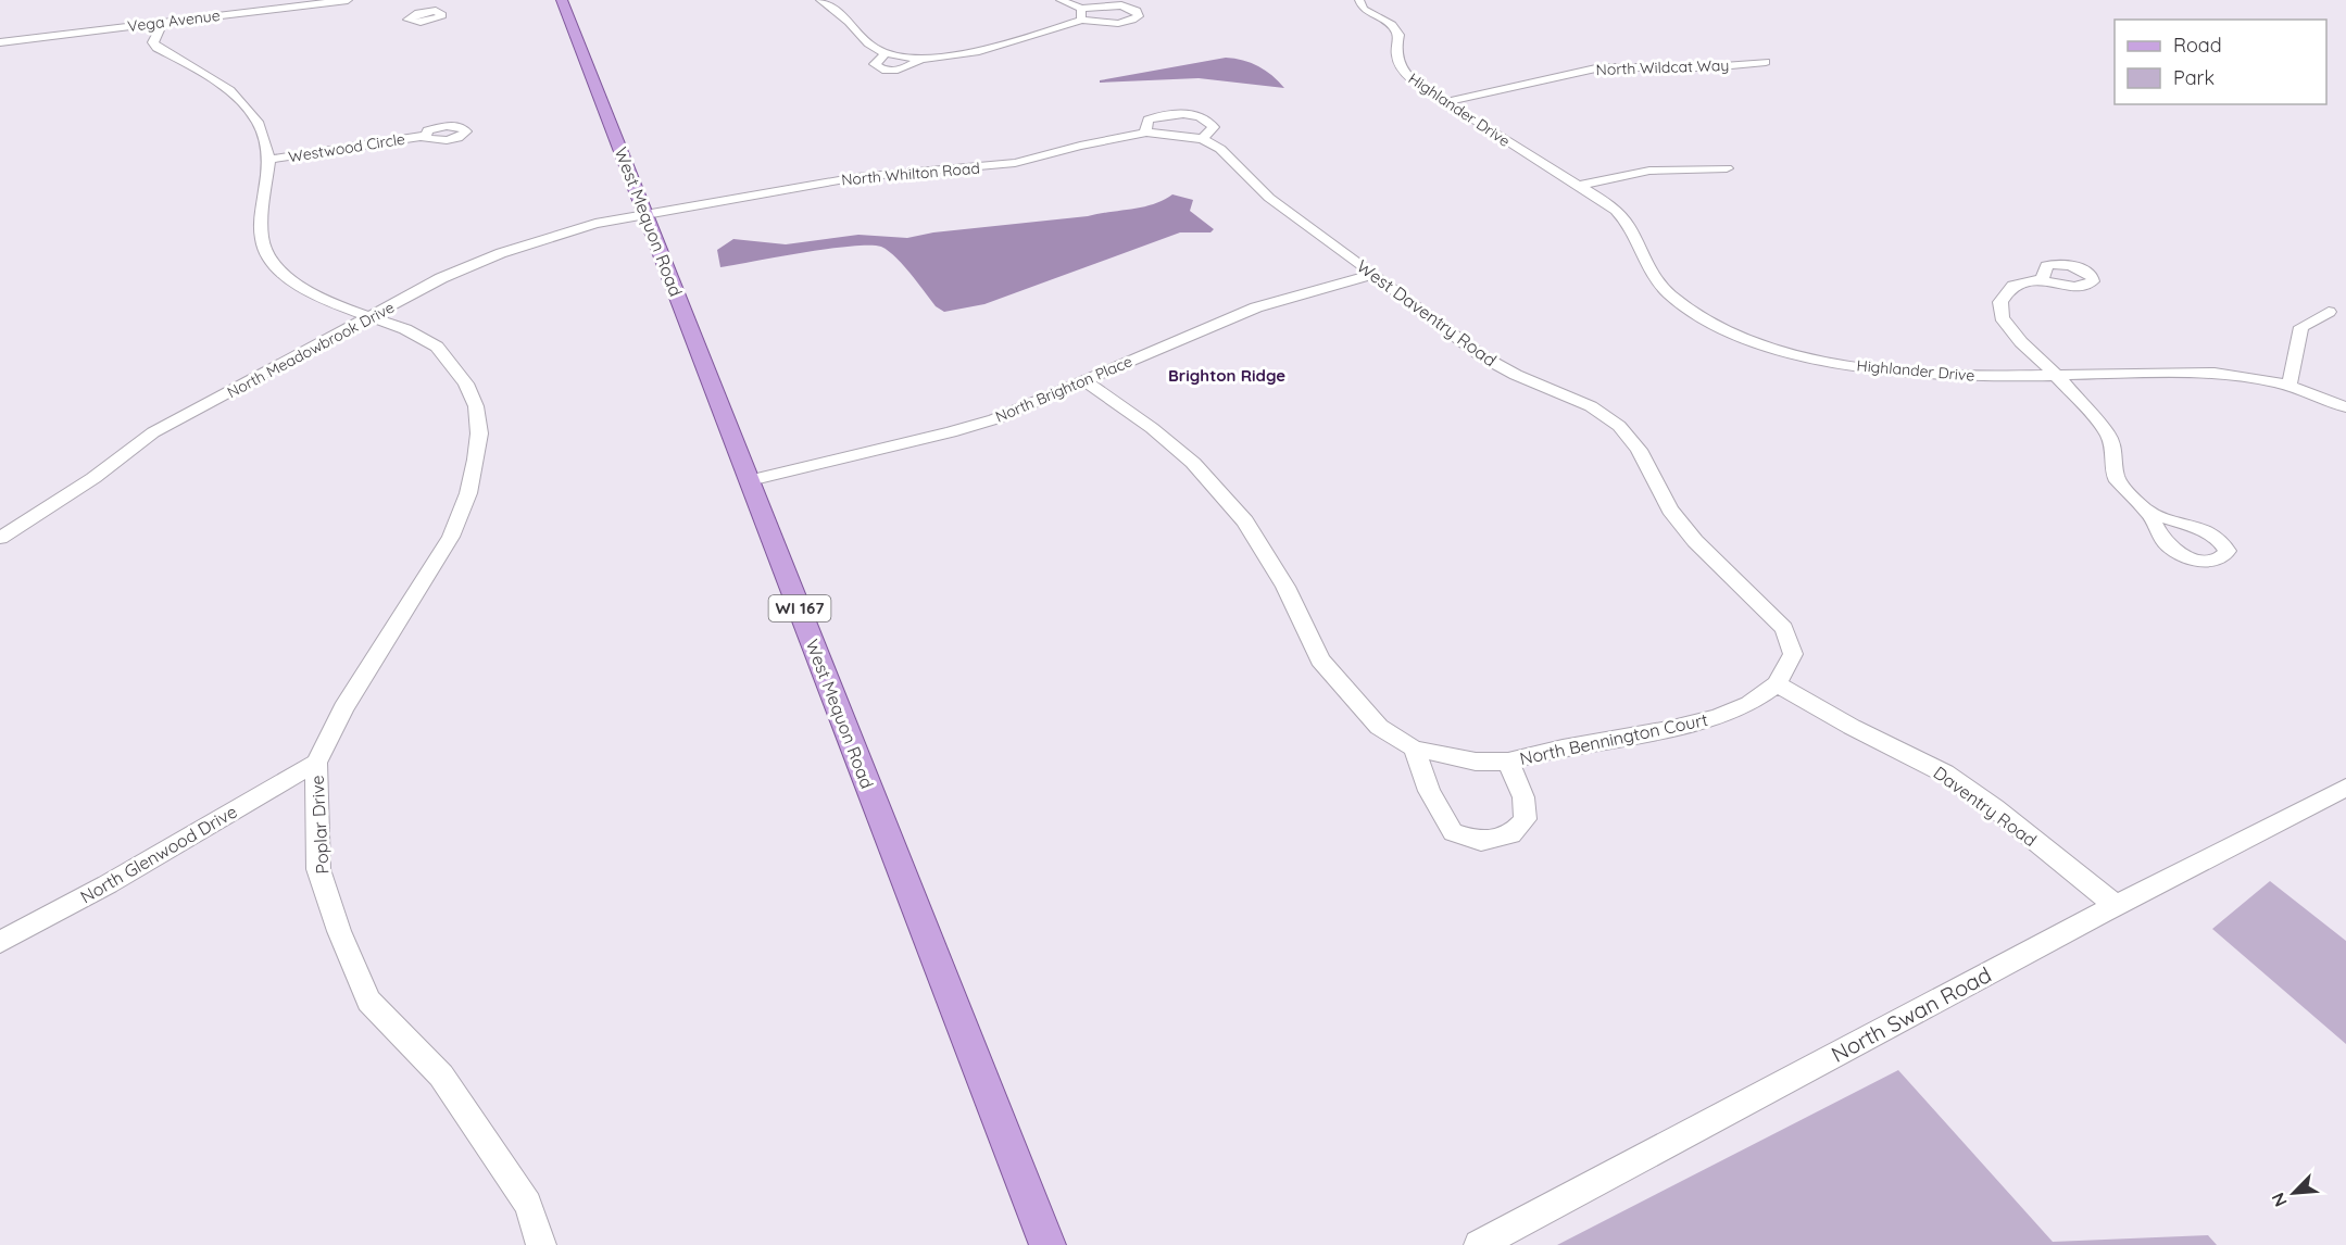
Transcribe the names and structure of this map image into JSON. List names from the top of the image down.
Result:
{
  "streets": {
    "main road": ["West Mequon Road", "WI 167"],
    "street": [
      "Vega Avenue",
      "North Wildcat Way",
      "Highlander Drive",
      "Westwood Circle",
      "North Whilton Road",
      "West Daventry Road",
      "North Meadowbrook Drive",
      "North Brighton Place",
      "North Bennington Court",
      "Daventry Road",
      "Poplar Drive",
      "North Glenwood Drive",
      "North Swan Road"
    ]
  },
  "crossings": [
    ["North Wildcat Way", "Highlander Drive"],
    ["Westwood Circle", "Poplar Drive"],
    ["North Whilton Road", "West Mequon Road"],
    ["North Whilton Road", "West Daventry Road"],
    ["North Whilton Road", "North Meadowbrook Drive"],
    ["West Mequon Road", "North Meadowbrook Drive"],
    ["West Mequon Road", "North Brighton Place"],
    ["West Daventry Road", "North Brighton Place"],
    ["West Daventry Road", "North Bennington Court"],
    ["West Daventry Road", "Daventry Road"],
    ["North Meadowbrook Drive", "Poplar Drive"],
    ["North Bennington Court", "Daventry Road"],
    ["Daventry Road", "North Swan Road"],
    ["Poplar Drive", "North Glenwood Drive"]
  ],
  "districts": ["Brighton Ridge"],
  "legend": ["Road", "Park"],
  "north": "bottom left"
}
